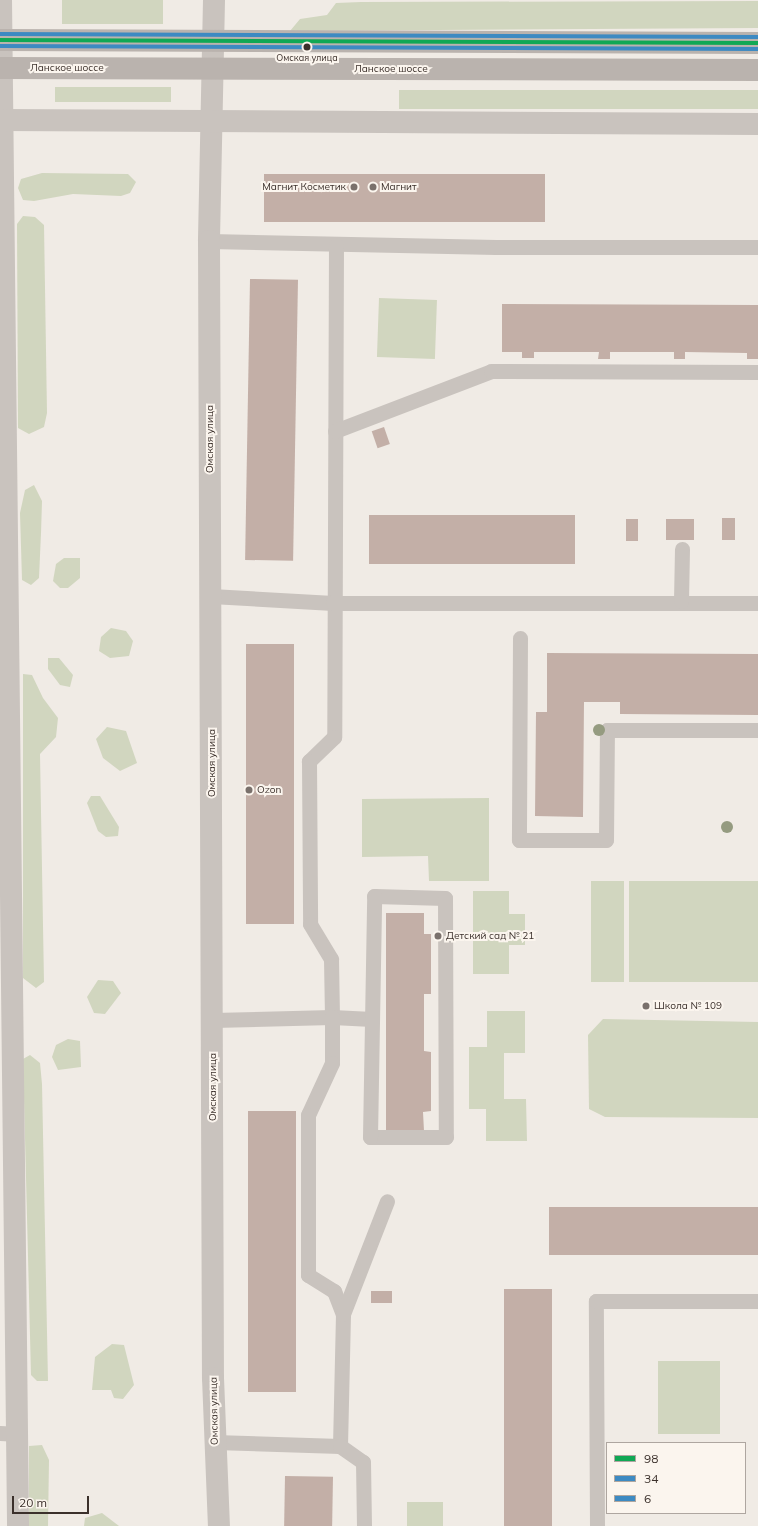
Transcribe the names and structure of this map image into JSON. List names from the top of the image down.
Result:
{
  "streets": {
    "main road": ["Ланское шоссе"],
    "street": ["Омская улица"]
  },
  "crossings": [
    ["Ланское шоссе", "Омская улица"]
  ],
  "places": [
    "Омская улица",
    "Магнит Косметик",
    "Магнит",
    "Ozon",
    "Детский сад № 21",
    "Школа № 109"
  ],
  "lines": ["transit line 6", "transit line 98", "transit line 34"],
  "legend": ["98", "34", "6"],
  "scale_bar": "20 m"
}
